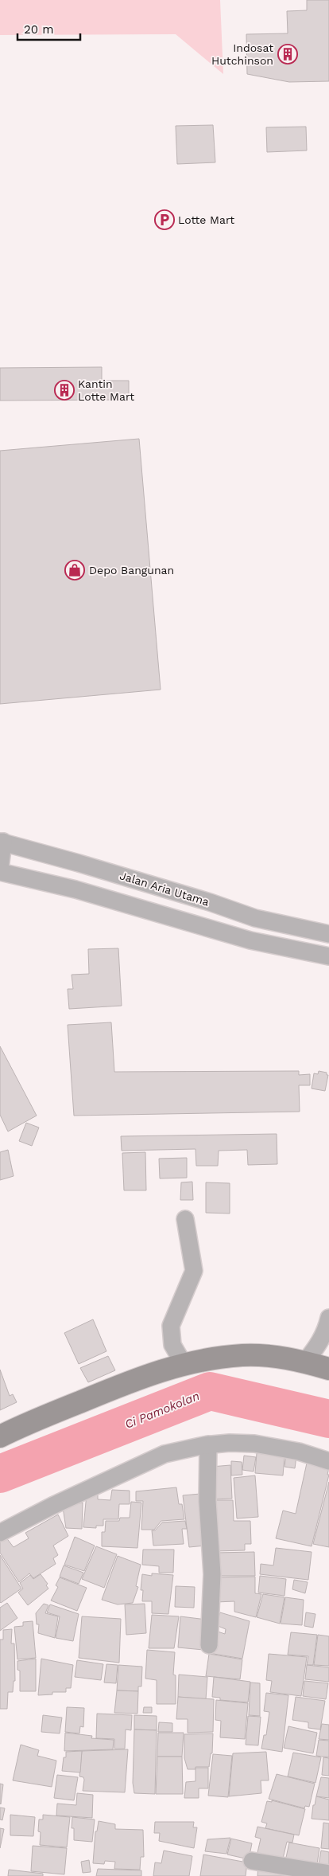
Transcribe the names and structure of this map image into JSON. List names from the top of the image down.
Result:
{
  "streets": {
    "street": ["Jalan Aria Utama"]
  },
  "water": ["Ci Pamokolan"],
  "places": {
    "building": ["Indosat Hutchinson", "Kantin Lotte Mart"],
    "parking": ["Lotte Mart"],
    "shop": ["Depo Bangunan"]
  },
  "scale_bar": "20 m"
}
